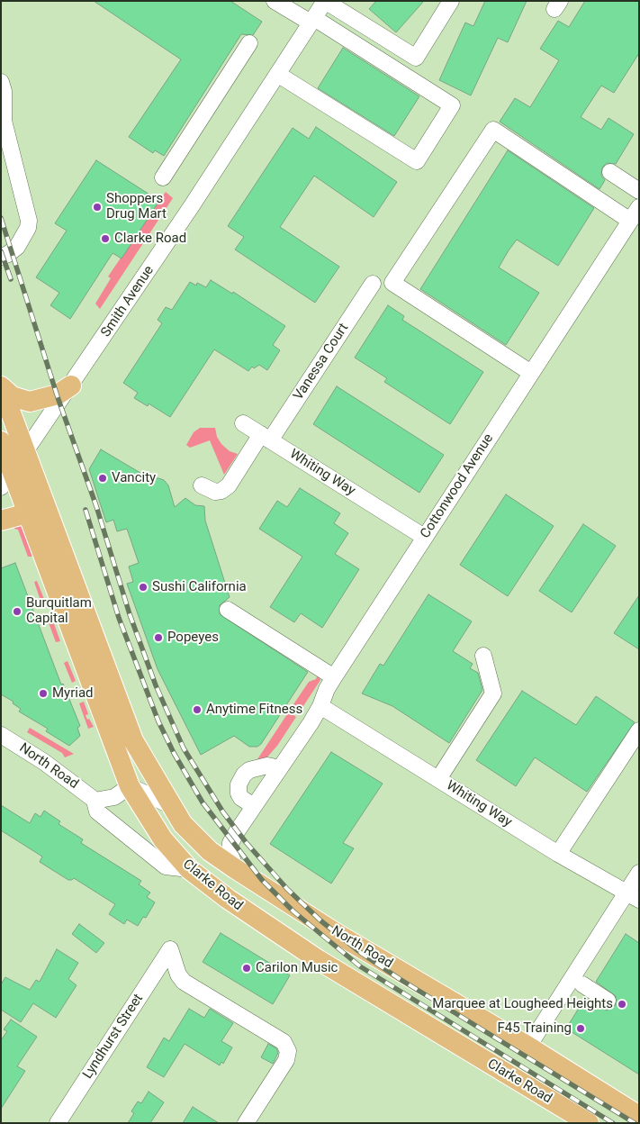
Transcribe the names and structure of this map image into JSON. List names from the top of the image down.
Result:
{
  "streets": {
    "main road": ["North Road", "Clarke Road"],
    "street": [
      "Smith Avenue",
      "Vanessa Court",
      "Whiting Way",
      "Cottonwood Avenue",
      "Lyndhurst Street"
    ]
  },
  "crossings": [
    ["Smith Avenue", "Clarke Road"],
    ["Vanessa Court", "Whiting Way"],
    ["Whiting Way", "Cottonwood Avenue"],
    ["Cottonwood Avenue", "North Road"],
    ["North Road", "Clarke Road"]
  ],
  "places": [
    "Shoppers Drug Mart",
    "Clarke Road",
    "Vancity",
    "Sushi California",
    "Burquitlam Capital",
    "Popeyes",
    "Myriad",
    "Anytime Fitness",
    "Carilon Music",
    "Marquee at Lougheed Heights",
    "F45 Training"
  ]
}
